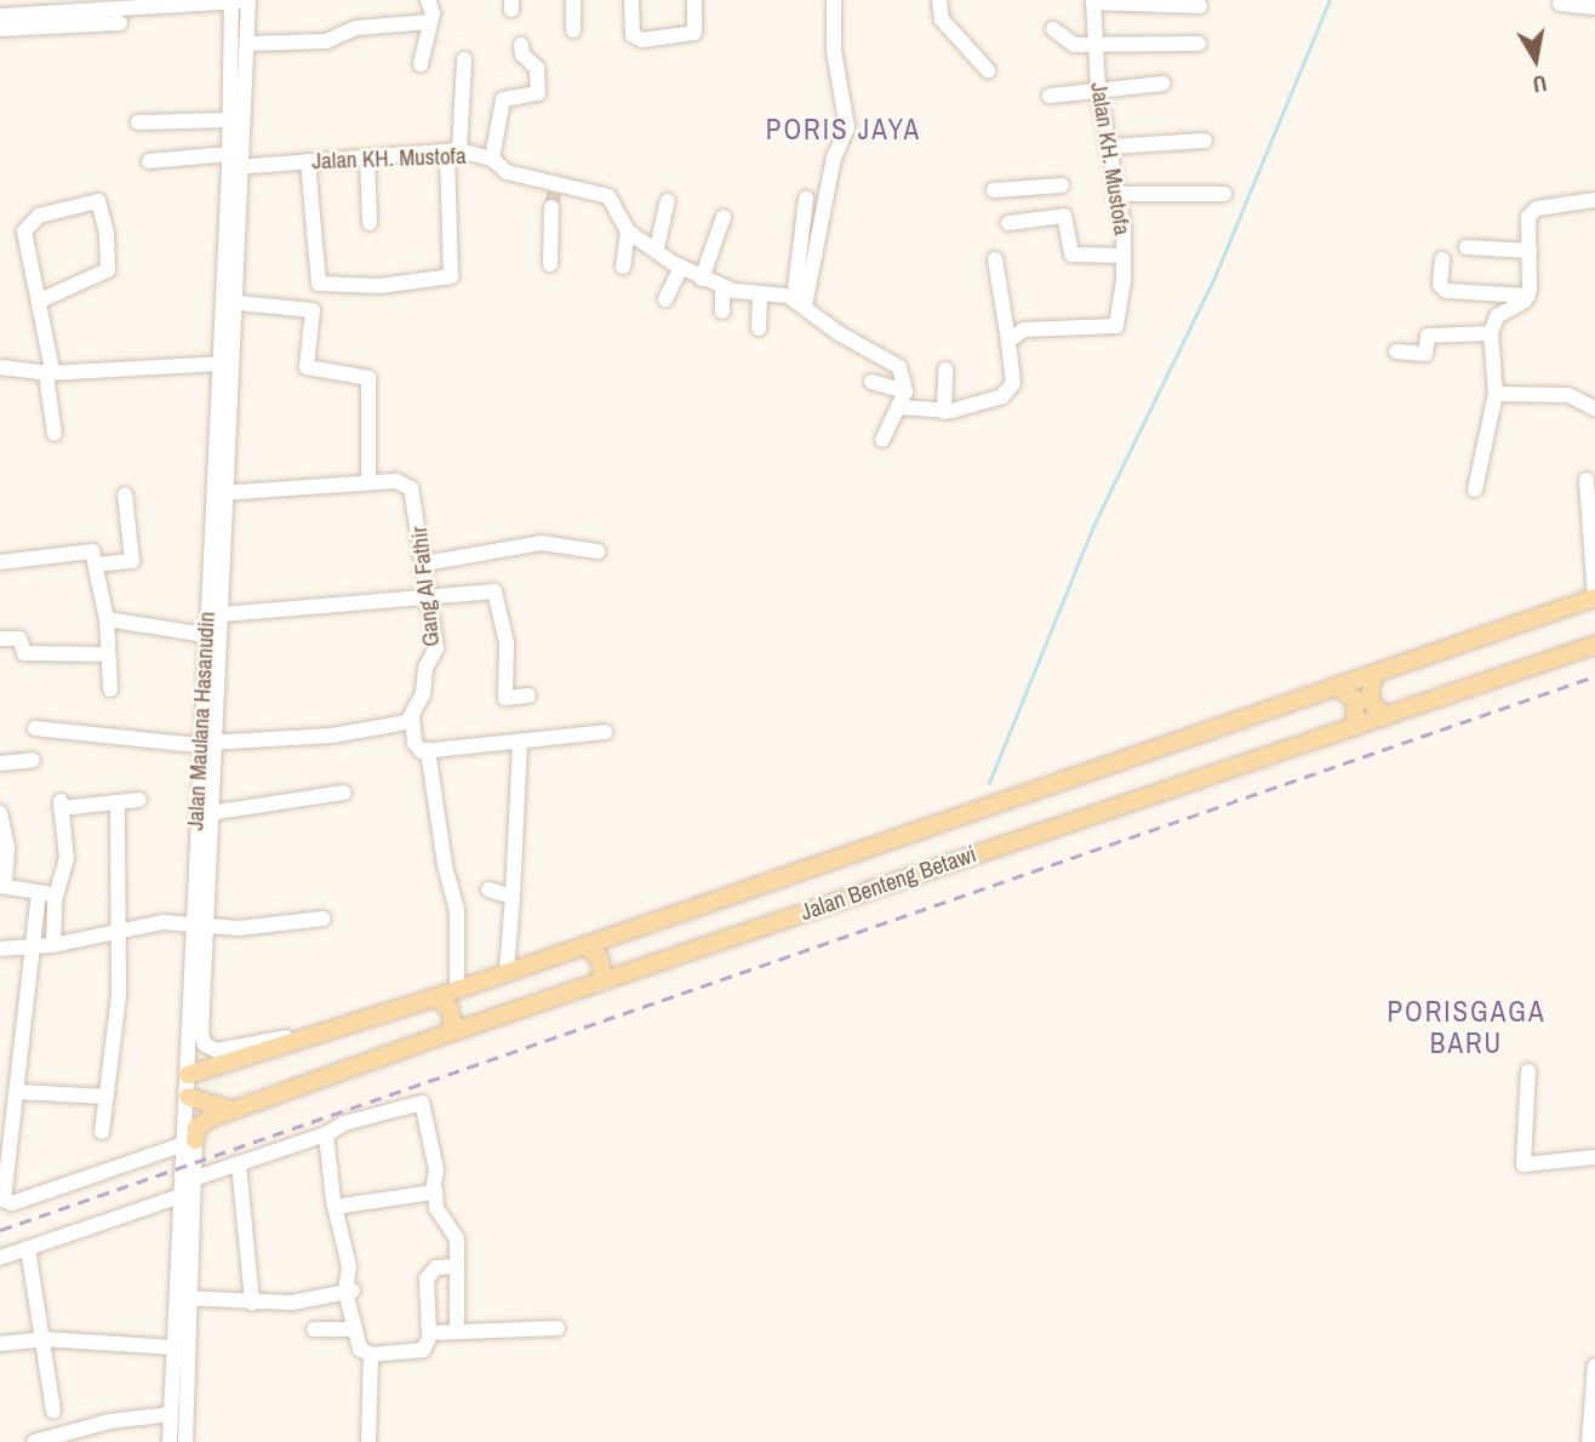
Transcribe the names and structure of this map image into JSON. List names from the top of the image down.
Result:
{
  "streets": {
    "main road": ["Jalan Benteng Betawi"],
    "street": ["Jalan KH. Mustofa", "Gang Al Fathir", "Jalan Maulana Hasanudin"]
  },
  "crossings": [
    ["Jalan KH. Mustofa", "Jalan Maulana Hasanudin"],
    ["Gang Al Fathir", "Jalan Maulana Hasanudin"],
    ["Jalan Maulana Hasanudin", "Jalan Benteng Betawi"]
  ],
  "districts": ["PORIS JAYA", "PORISGAGA BARU"],
  "north": "bottom"
}
